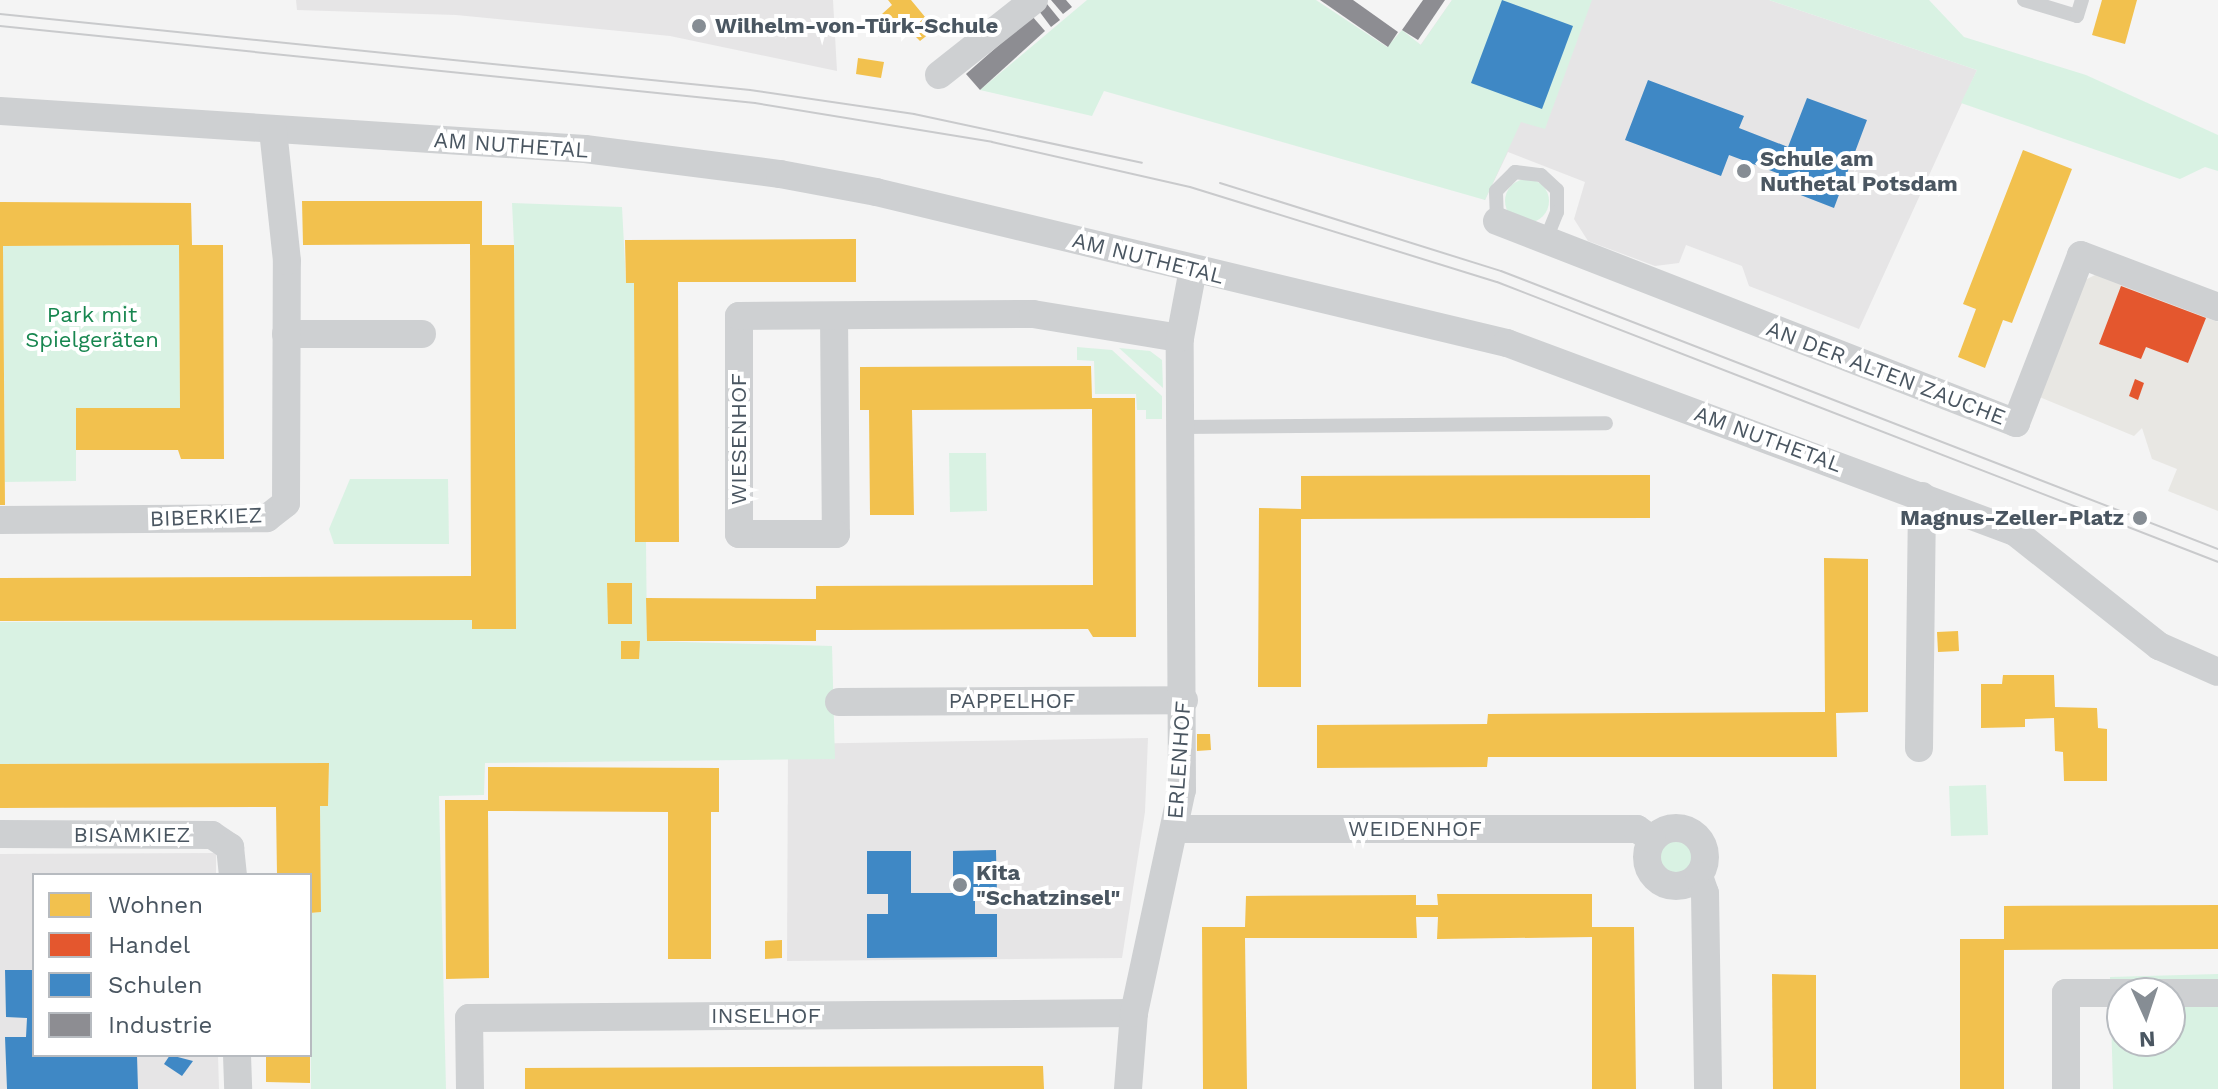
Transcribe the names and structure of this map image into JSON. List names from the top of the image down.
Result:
{
  "streets": {
    "street": [
      "AM NUTHETAL",
      "AN DER ALTEN ZAUCHE",
      "WIESENHOF",
      "BIBERKIEZ",
      "PAPPELHOF",
      "ERLENHOF",
      "WEIDENHOF",
      "BISAMKIEZ",
      "INSELHOF"
    ]
  },
  "crossings": [
    ["AM NUTHETAL", "BIBERKIEZ"],
    ["AM NUTHETAL", "ERLENHOF"],
    ["WIESENHOF", "ERLENHOF"],
    ["PAPPELHOF", "ERLENHOF"],
    ["ERLENHOF", "WEIDENHOF"],
    ["ERLENHOF", "INSELHOF"]
  ],
  "parks": ["Park mit Spielgeräten"],
  "places": [
    "Wilhelm-von-Türk-Schule",
    "Schule am Nuthetal Potsdam",
    "Magnus-Zeller-Platz",
    "Kita \"Schatzinsel\""
  ],
  "legend": [
    "Wohnen",
    "Handel",
    "Schulen",
    "Industrie"
  ],
  "north": "bottom"
}
